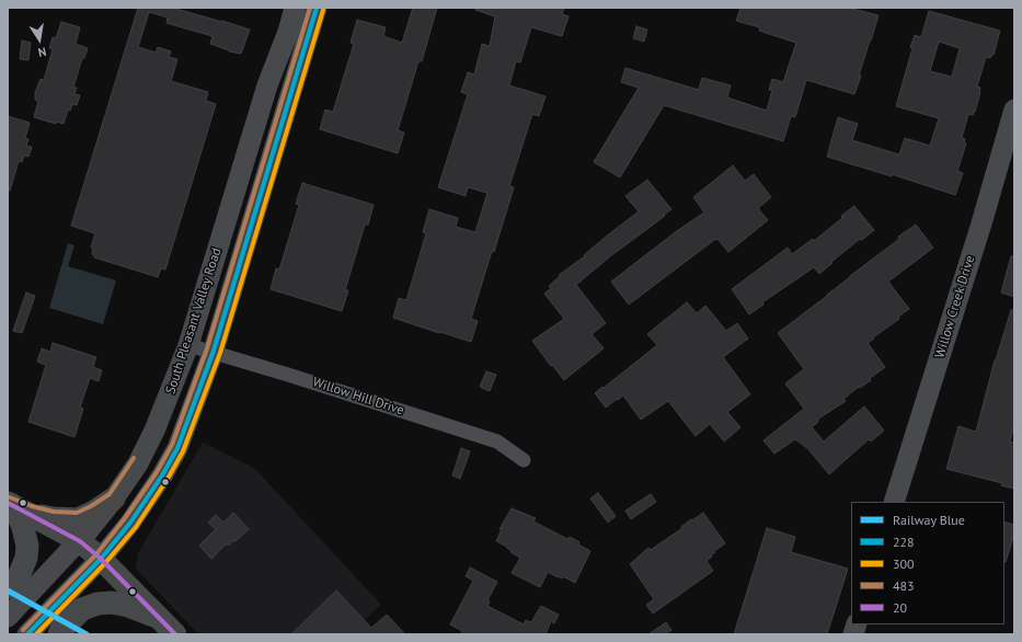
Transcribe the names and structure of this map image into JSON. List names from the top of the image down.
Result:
{
  "streets": {
    "main road": ["Willow Creek Drive", "South Pleasant Valley Road"],
    "street": ["Willow Hill Drive"]
  },
  "crossings": [
    ["South Pleasant Valley Road", "Willow Hill Drive"]
  ],
  "lines": [
    "transit line 228",
    "transit line 483",
    "transit line 300",
    "transit line 20",
    "rail line Blue"
  ],
  "legend": [
    "Railway Blue",
    "228",
    "300",
    "483",
    "20"
  ],
  "north": "bottom"
}
